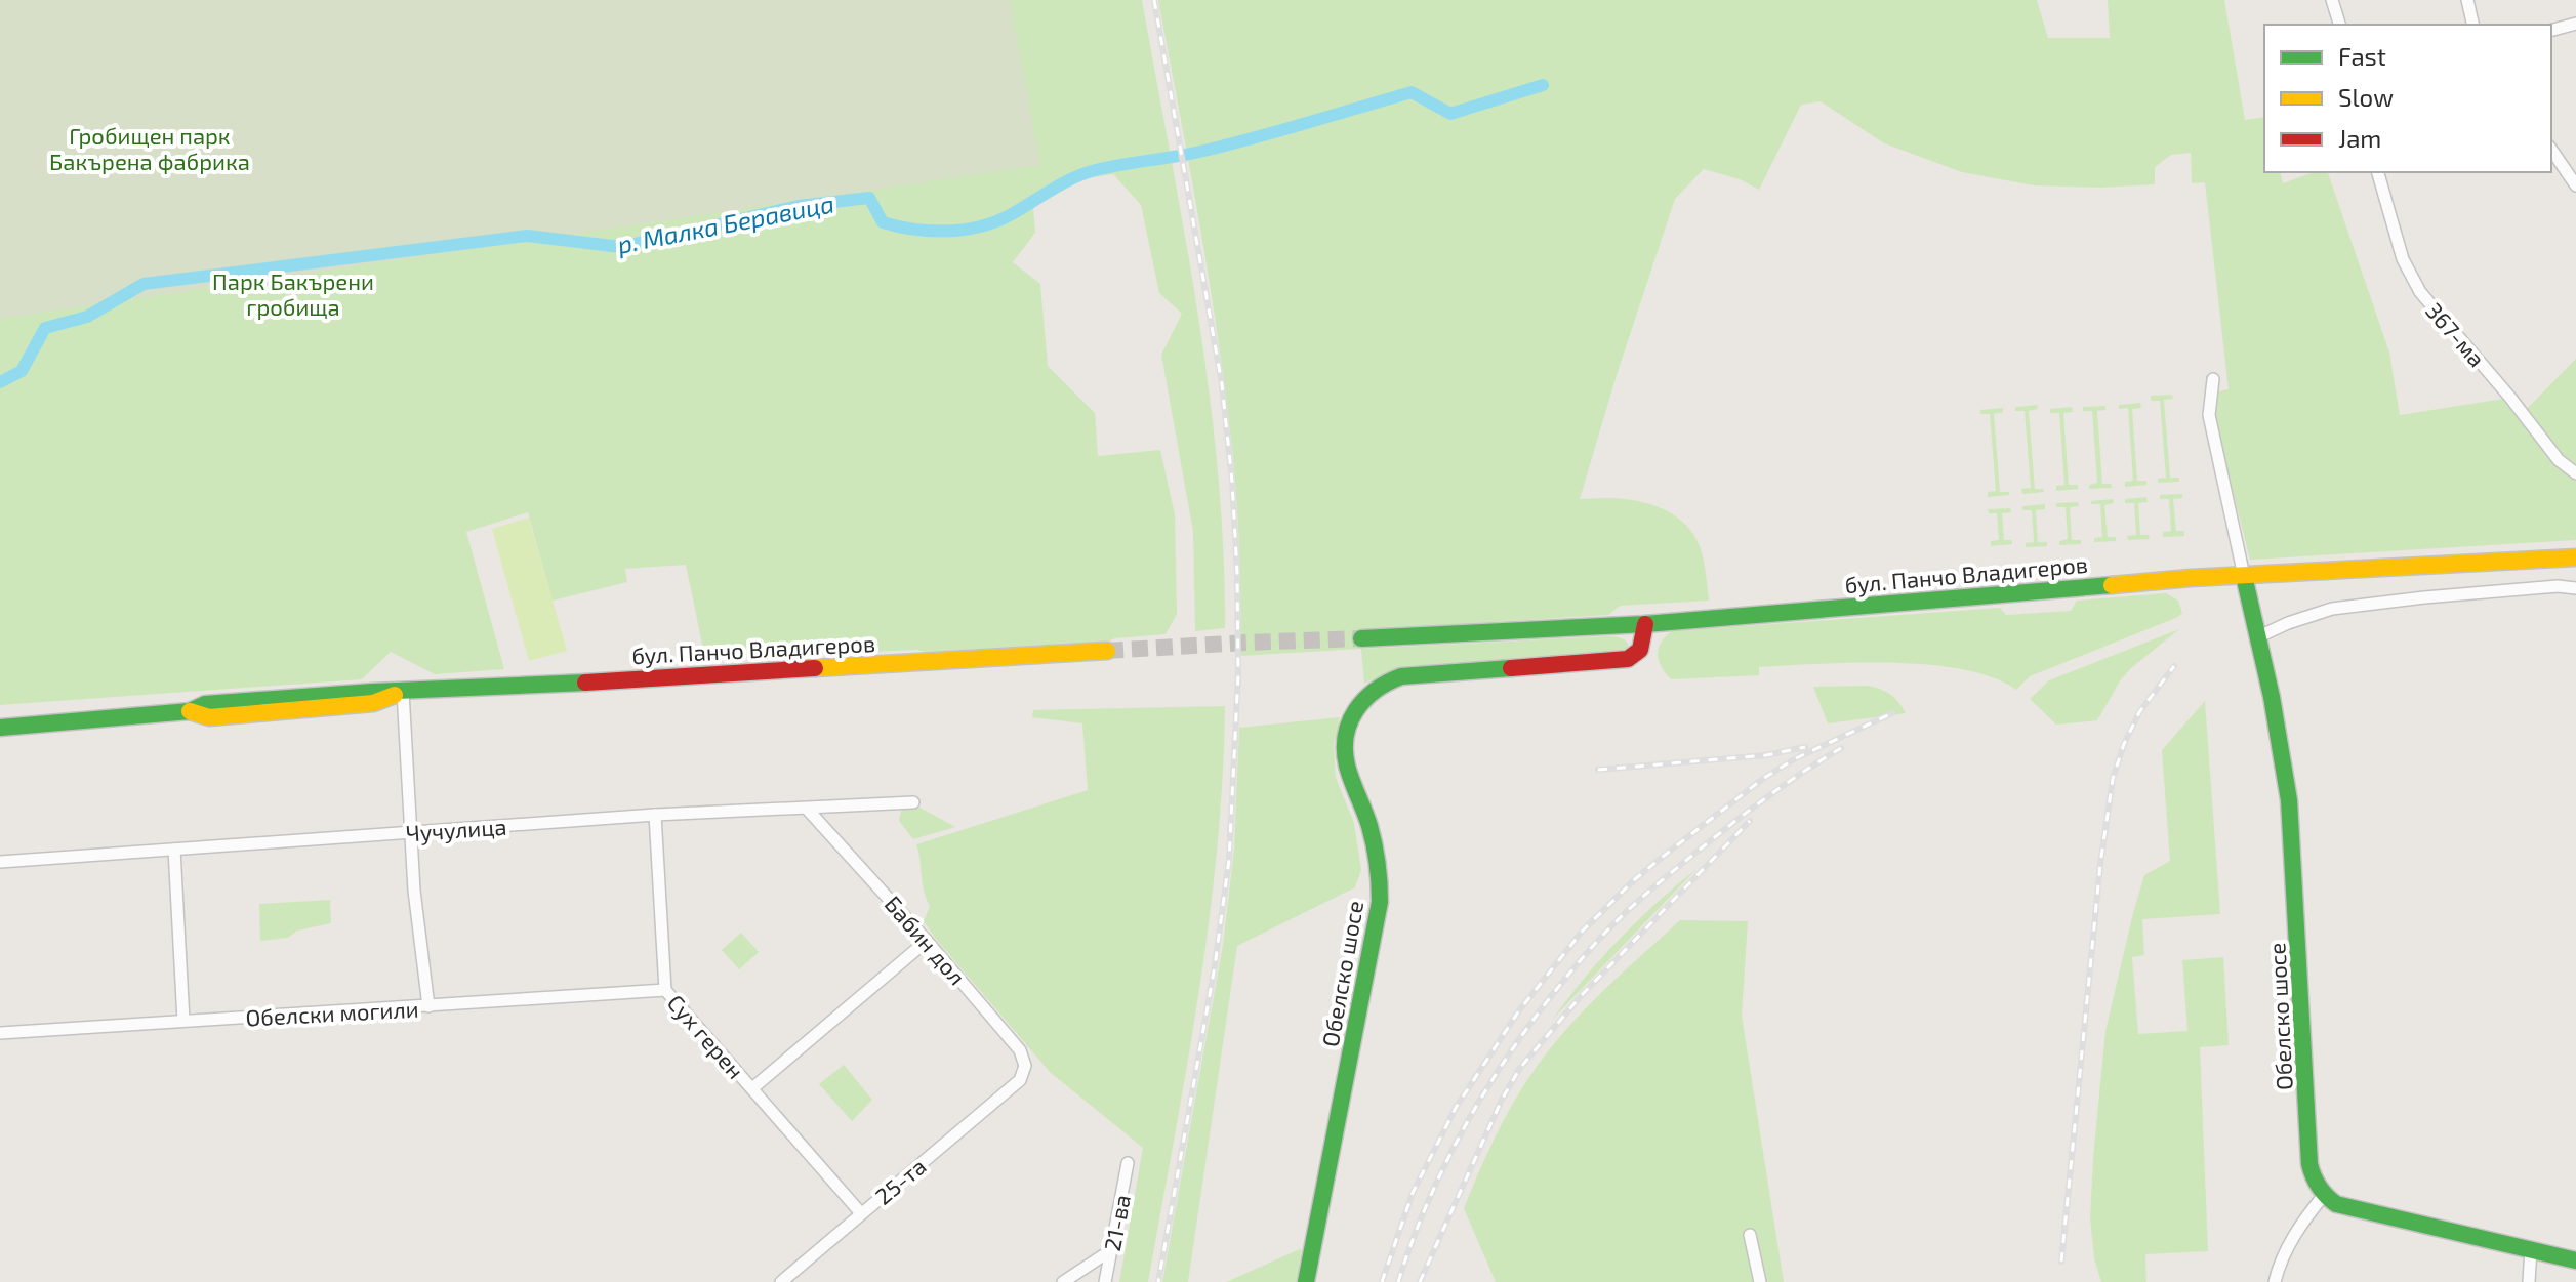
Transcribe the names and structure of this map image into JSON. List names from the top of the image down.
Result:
{
  "streets": {
    "street": [
      "367-ма",
      "бул. Панчо Владигеров",
      "Чучулица",
      "Бабин дол",
      "Обелско шосе",
      "Обелски могили",
      "Сух герен",
      "25-та",
      "21-ва"
    ]
  },
  "crossings": [
    ["бул. Панчо Владигеров", "Обелско шосе"],
    ["Чучулица", "Бабин дол"],
    ["Чучулица", "Сух герен"],
    ["Бабин дол", "25-та"],
    ["Обелски могили", "Сух герен"],
    ["Сух герен", "25-та"]
  ],
  "water": ["р. Малка Беравица"],
  "parks": ["Гробищен парк Бакърена фабрика", "Парк Бакърени гробища"],
  "legend": ["Fast", "Slow", "Jam"]
}
